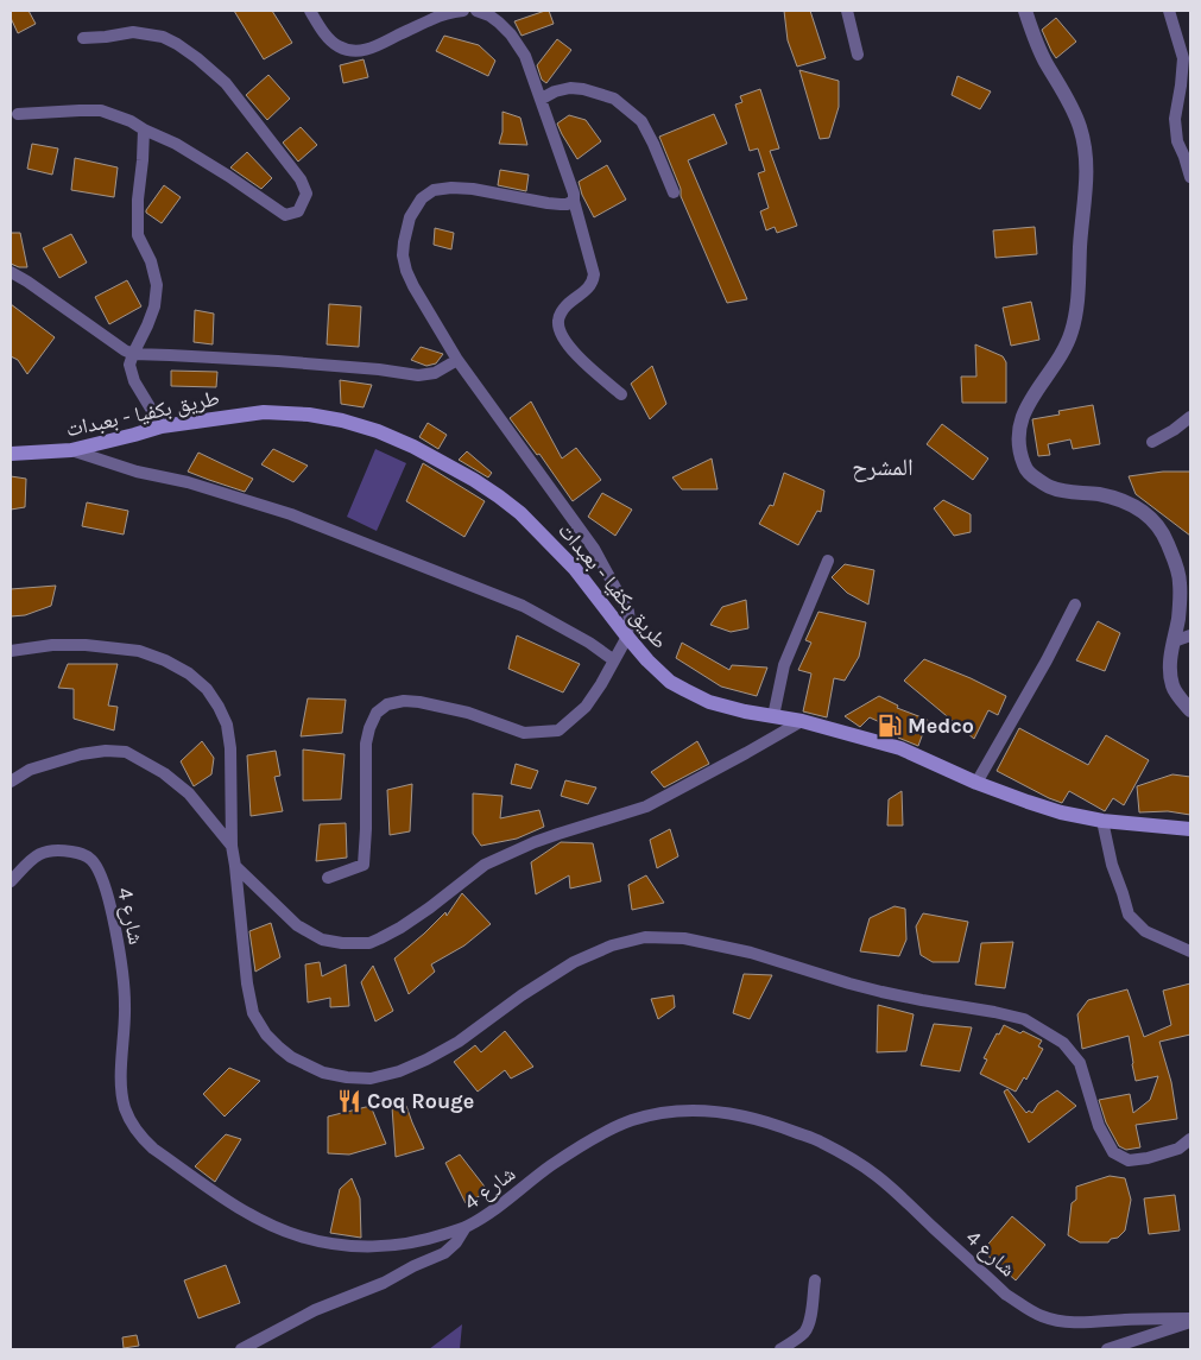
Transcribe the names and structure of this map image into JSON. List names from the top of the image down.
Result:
{
  "streets": {
    "main road": ["طريق بكفيا - بعبدات"],
    "street": ["شارع 4"]
  },
  "districts": ["المشرح"],
  "places": {
    "fuel station": ["Medco"],
    "restaurant": ["Coq Rouge"]
  }
}
